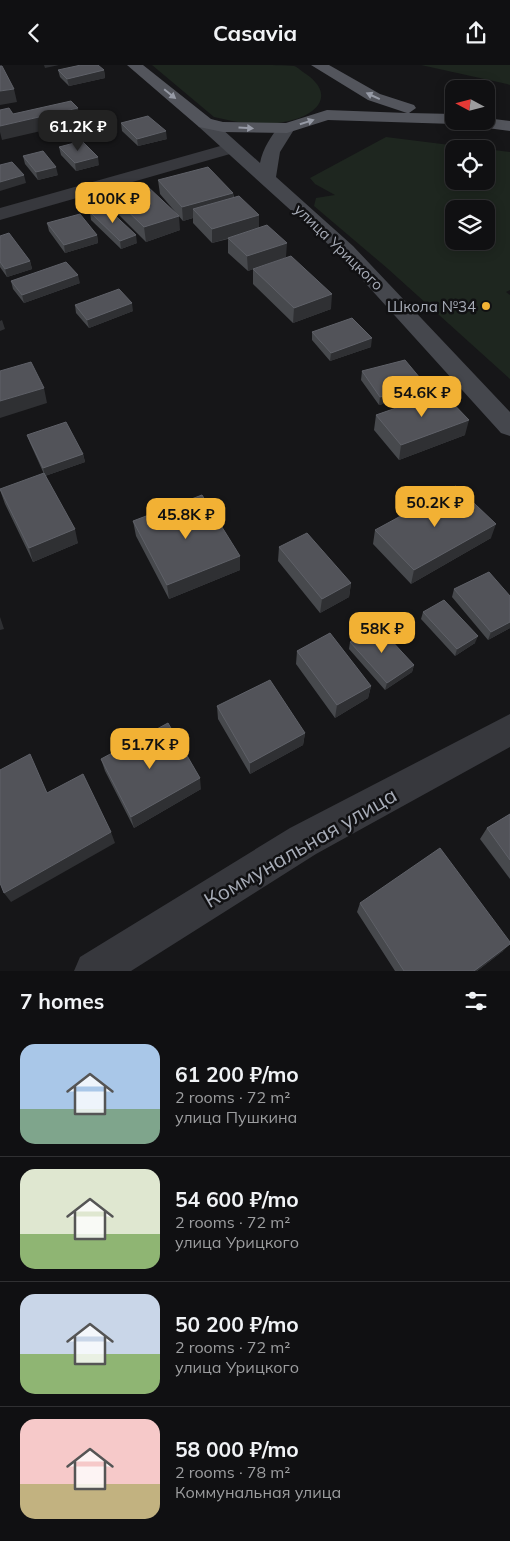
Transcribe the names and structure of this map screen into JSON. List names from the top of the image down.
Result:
{
  "streets": {
    "main road": ["улица Урицкого"],
    "street": ["Коммунальная улица"]
  },
  "places": ["Школа №34"],
  "north": "left",
  "page": {
    "header": "Casavia",
    "price": [
      "61.2K ₽",
      "100K ₽",
      "54.6K ₽",
      "50.2K ₽",
      "45.8K ₽",
      "58K ₽",
      "51.7K ₽"
    ],
    "heading": "7 homes",
    "list": [
      {
        "name": "61 200 ₽/mo",
        "note": "2 rooms · 72 m² · улица Пушкина"
      },
      {
        "name": "54 600 ₽/mo",
        "note": "2 rooms · 72 m² · улица Урицкого"
      },
      {
        "name": "50 200 ₽/mo",
        "note": "2 rooms · 72 m² · улица Урицкого"
      },
      {
        "name": "58 000 ₽/mo",
        "note": "2 rooms · 78 m² · Коммунальная улица"
      }
    ]
  }
}
